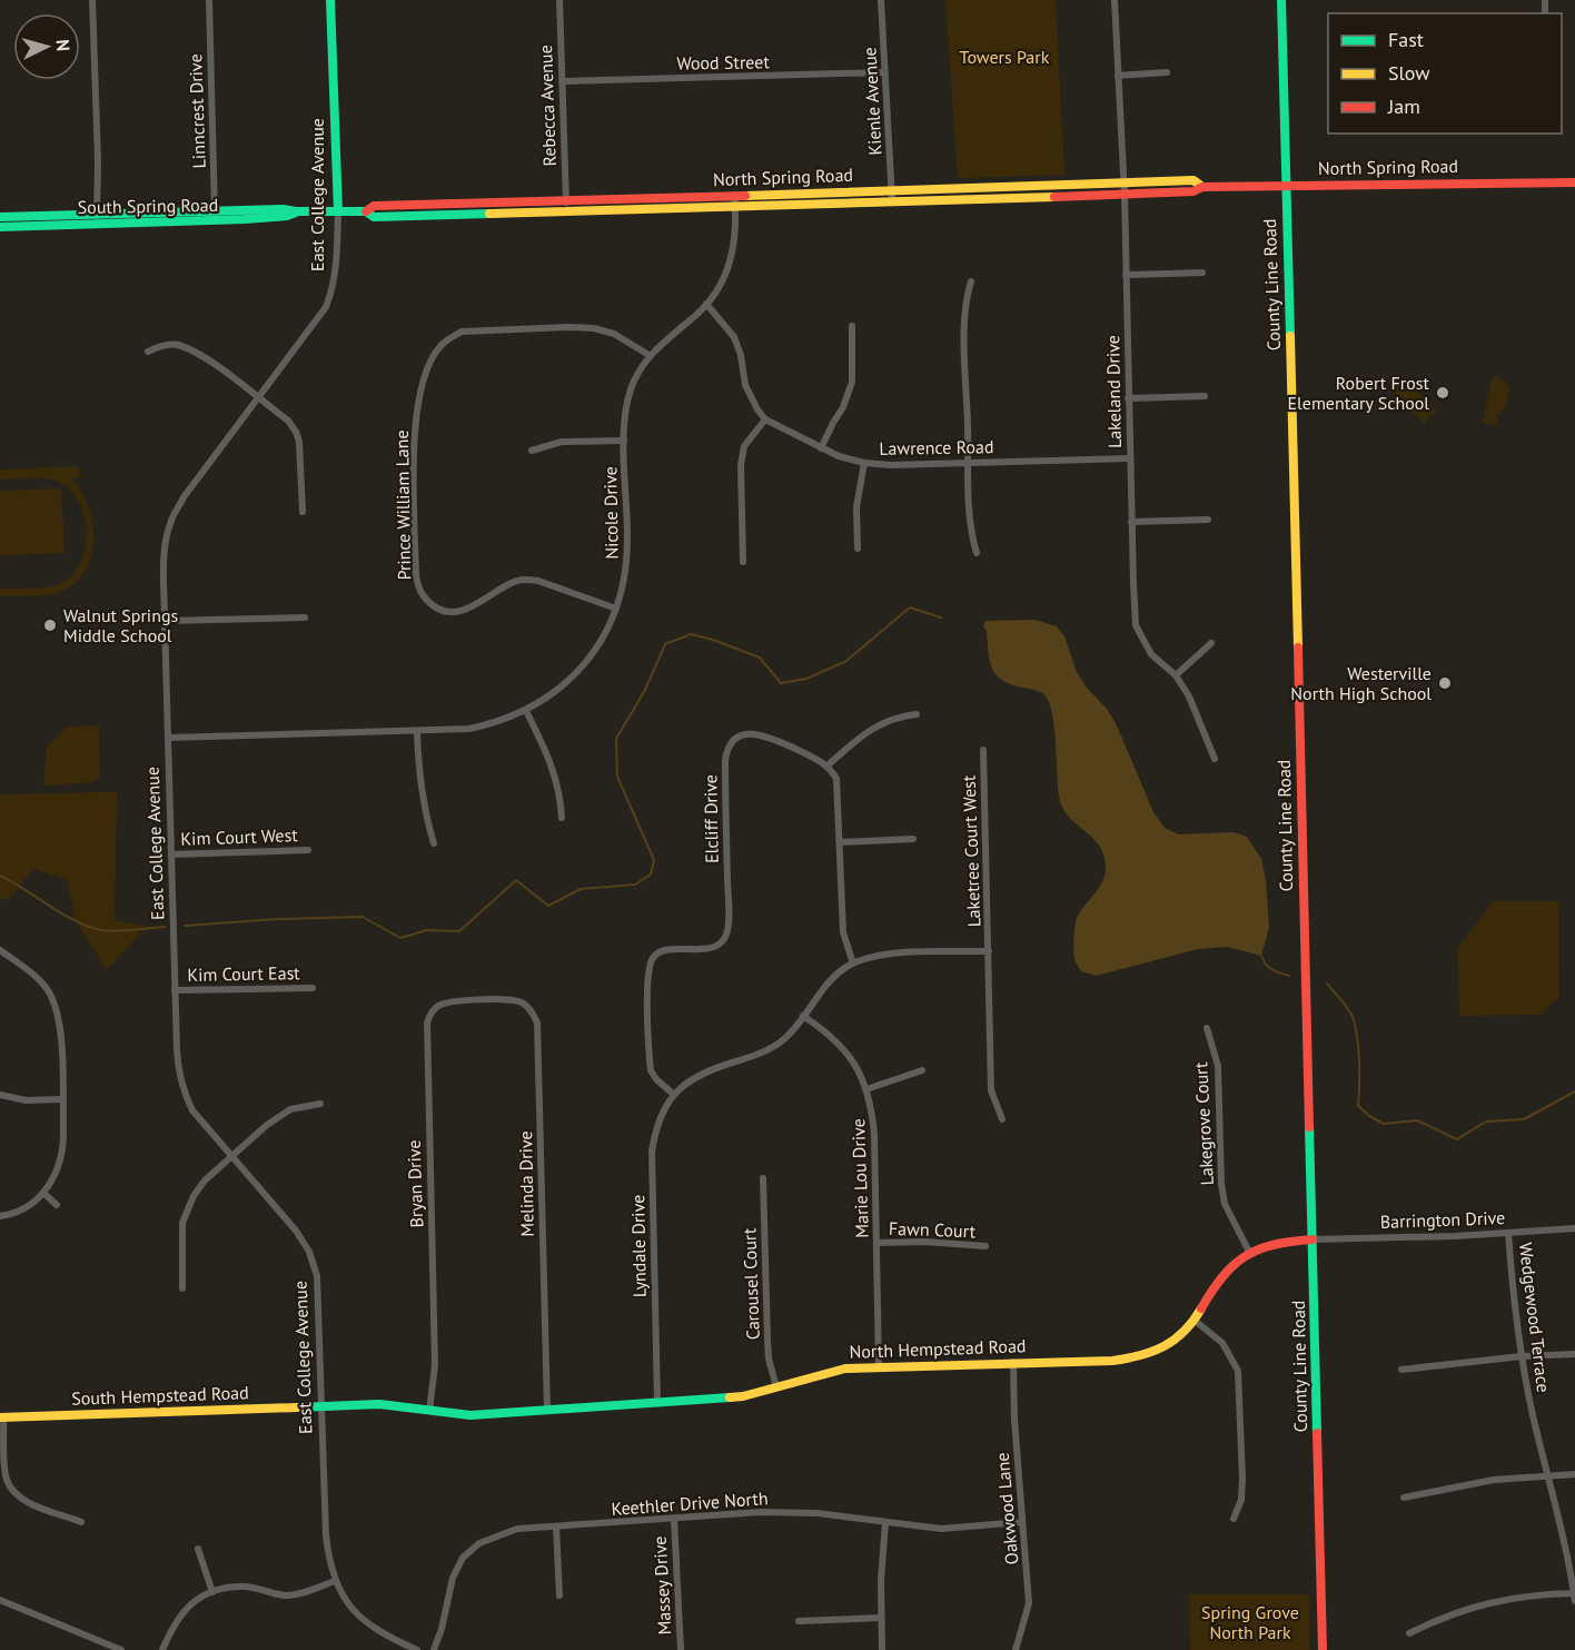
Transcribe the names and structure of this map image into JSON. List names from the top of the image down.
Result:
{
  "streets": {
    "main road": [
      "North Spring Road",
      "East College Avenue",
      "South Spring Road",
      "County Line Road",
      "North Hempstead Road",
      "South Hempstead Road"
    ],
    "street": [
      "Wood Street",
      "Kienle Avenue",
      "Rebecca Avenue",
      "Linncrest Drive",
      "Lakeland Drive",
      "Lawrence Road",
      "Prince William Lane",
      "Nicole Drive",
      "Elcliff Drive",
      "Kim Court West",
      "Laketree Court West",
      "Kim Court East",
      "Lakegrove Court",
      "Marie Lou Drive",
      "Bryan Drive",
      "Melinda Drive",
      "Barrington Drive",
      "Fawn Court",
      "Lyndale Drive",
      "Carousel Court",
      "Wedgewood Terrace",
      "Keethler Drive North",
      "Oakwood Lane",
      "Massey Drive"
    ]
  },
  "crossings": [
    ["Wood Street", "Kienle Avenue"],
    ["Wood Street", "Rebecca Avenue"],
    ["Kienle Avenue", "North Spring Road"],
    ["Rebecca Avenue", "North Spring Road"],
    ["Linncrest Drive", "South Spring Road"],
    ["North Spring Road", "East College Avenue"],
    ["North Spring Road", "South Spring Road"],
    ["North Spring Road", "County Line Road"],
    ["North Spring Road", "Lakeland Drive"],
    ["North Spring Road", "Nicole Drive"],
    ["East College Avenue", "South Spring Road"],
    ["East College Avenue", "Nicole Drive"],
    ["East College Avenue", "Kim Court West"],
    ["East College Avenue", "Kim Court East"],
    ["East College Avenue", "North Hempstead Road"],
    ["East College Avenue", "South Hempstead Road"],
    ["County Line Road", "Barrington Drive"],
    ["County Line Road", "North Hempstead Road"],
    ["Lakeland Drive", "Lawrence Road"],
    ["Prince William Lane", "Nicole Drive"],
    ["Elcliff Drive", "Lyndale Drive"],
    ["Lakegrove Court", "North Hempstead Road"],
    ["Marie Lou Drive", "Fawn Court"],
    ["Marie Lou Drive", "North Hempstead Road"],
    ["Bryan Drive", "Melinda Drive"],
    ["Bryan Drive", "North Hempstead Road"],
    ["Melinda Drive", "North Hempstead Road"],
    ["Barrington Drive", "Wedgewood Terrace"],
    ["Barrington Drive", "North Hempstead Road"],
    ["Lyndale Drive", "North Hempstead Road"],
    ["Carousel Court", "North Hempstead Road"],
    ["North Hempstead Road", "South Hempstead Road"],
    ["North Hempstead Road", "Oakwood Lane"],
    ["Keethler Drive North", "Oakwood Lane"],
    ["Keethler Drive North", "Massey Drive"]
  ],
  "parks": ["Towers Park", "Spring Grove North Park"],
  "places": ["Robert Frost Elementary School", "Walnut Springs Middle School", "Westerville North High School"],
  "legend": ["Fast", "Slow", "Jam"],
  "north": "right"
}
